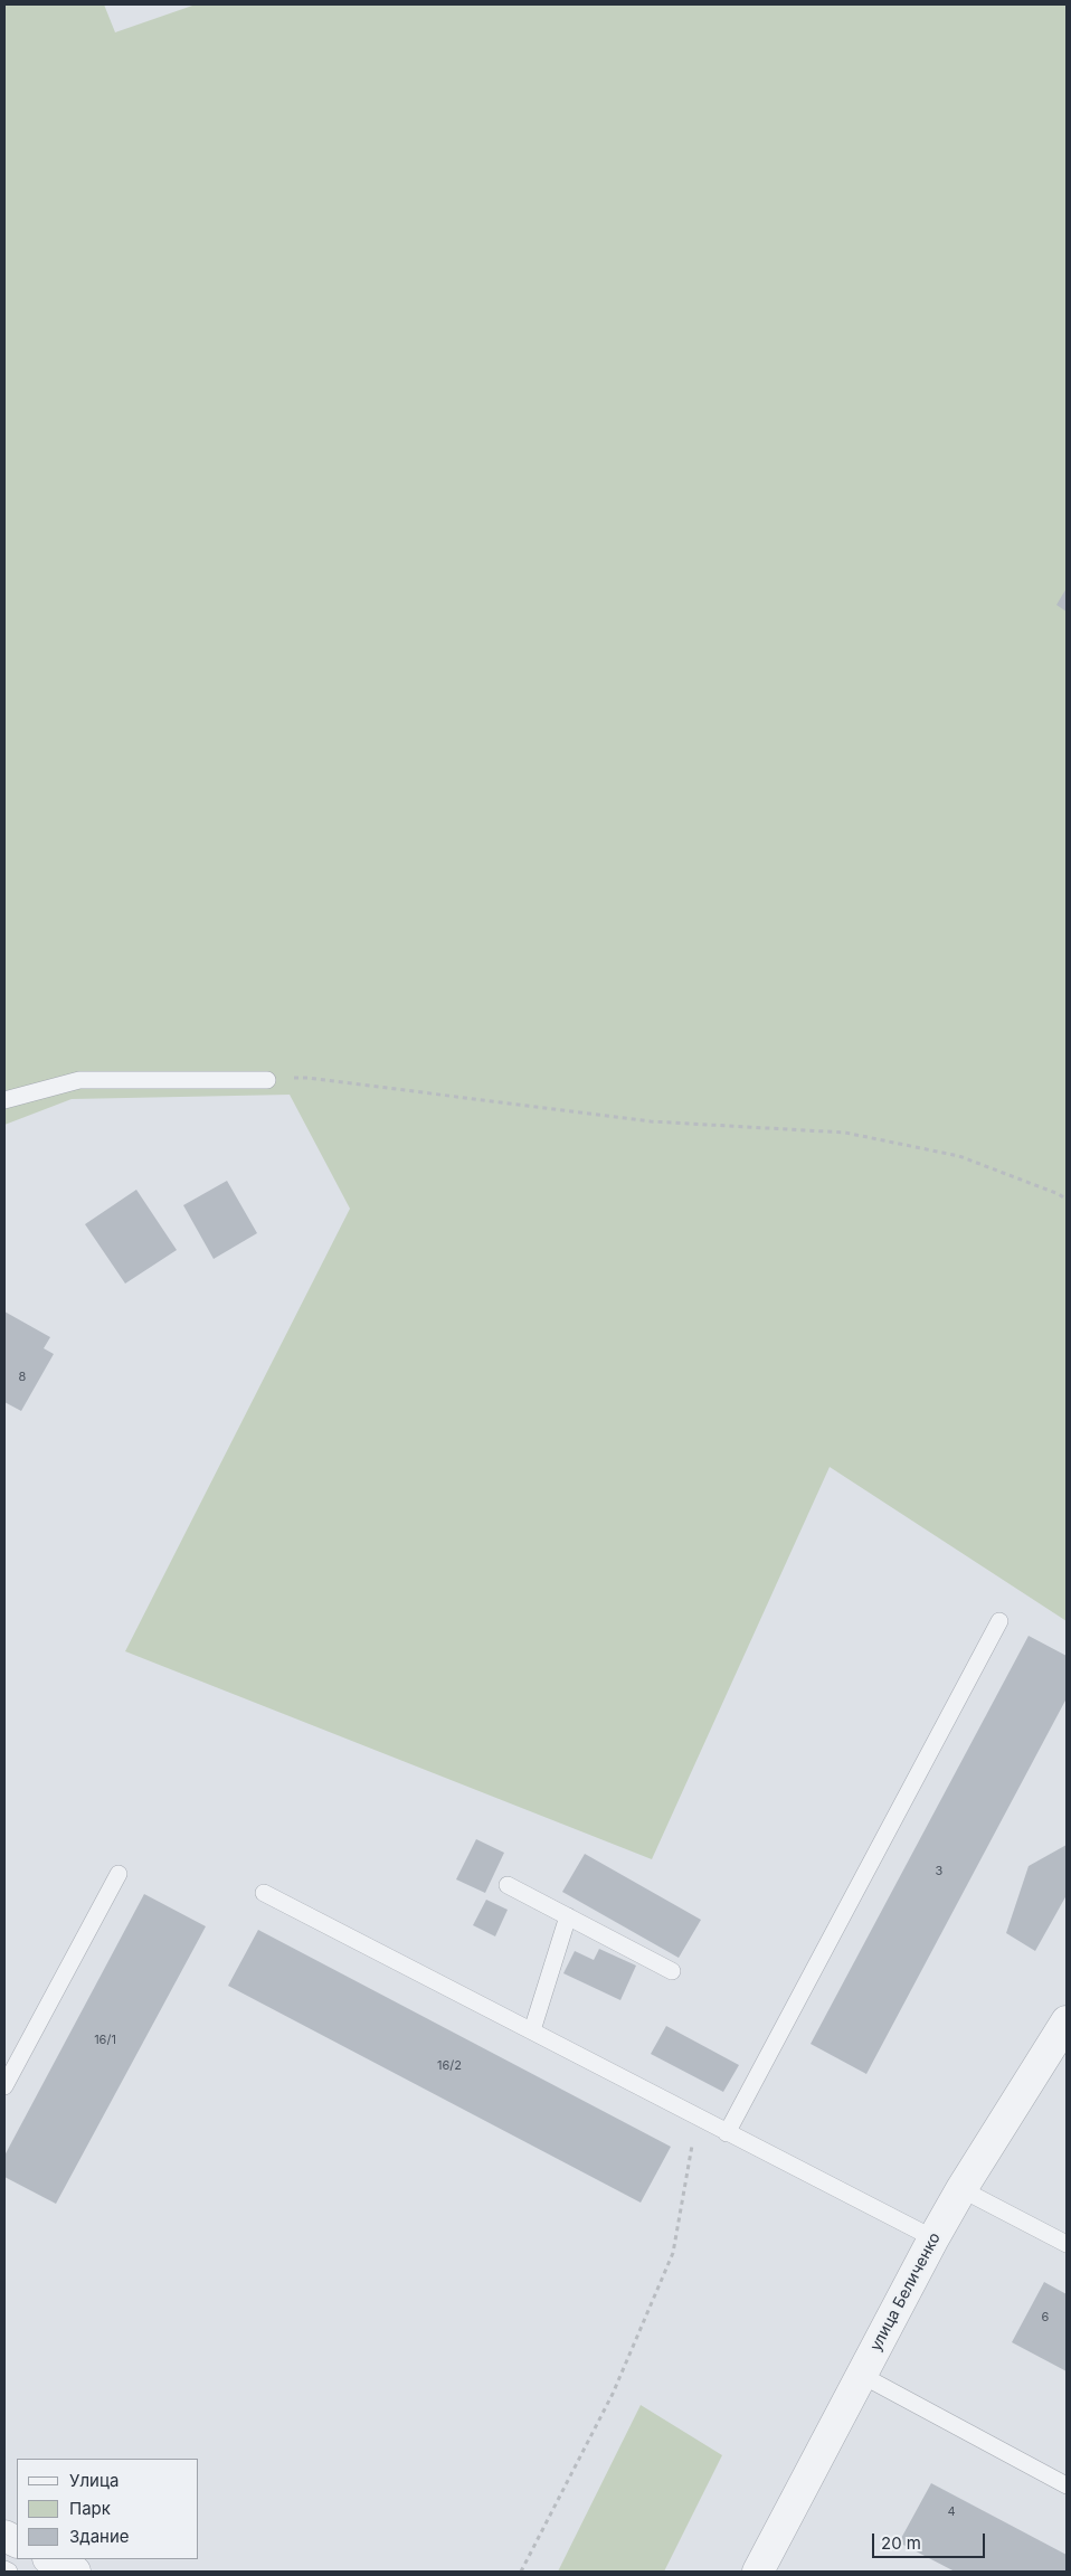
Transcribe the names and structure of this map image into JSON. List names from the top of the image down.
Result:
{
  "streets": {
    "street": ["улица Беличенко"]
  },
  "house_numbers": [
    "8",
    "3",
    "16/1",
    "16/2",
    "6",
    "4"
  ],
  "legend": ["Улица", "Парк", "Здание"],
  "scale_bar": "20 m"
}
